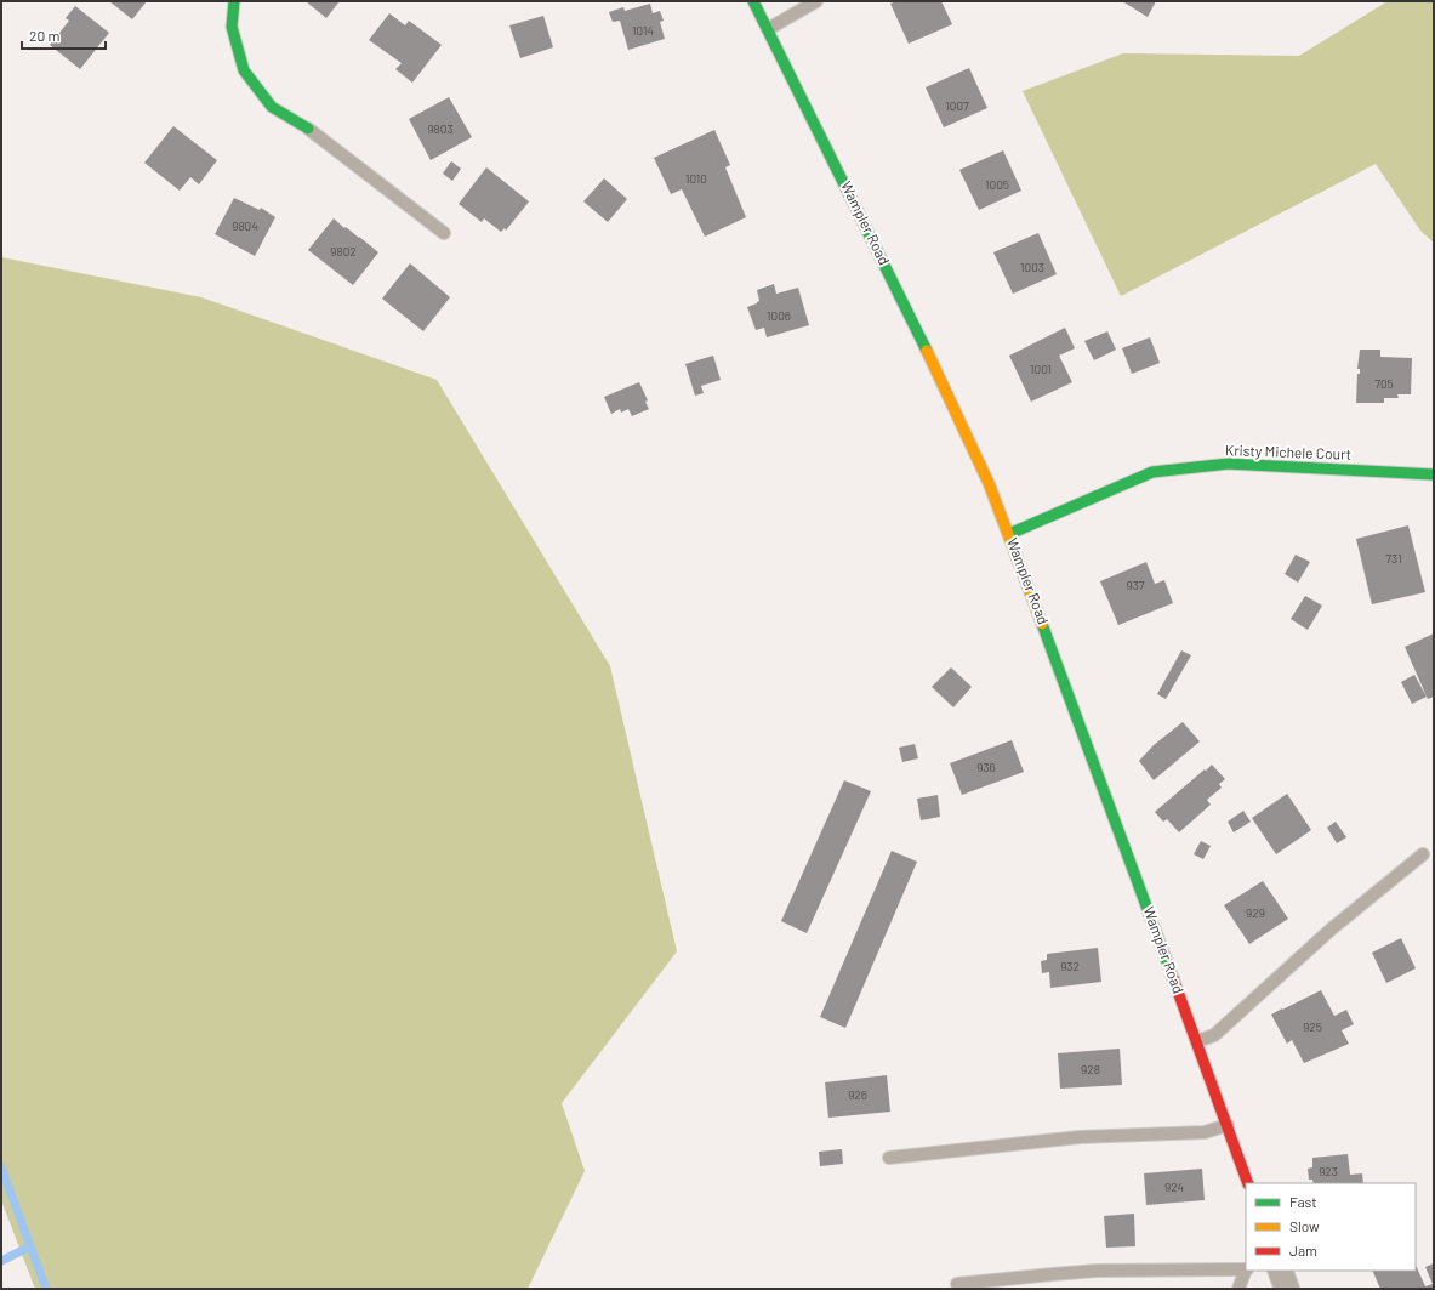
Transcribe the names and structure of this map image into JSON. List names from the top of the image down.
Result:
{
  "streets": {
    "street": ["Wampler Road", "Kristy Michele Court"]
  },
  "crossings": [
    ["Wampler Road", "Kristy Michele Court"]
  ],
  "house_numbers": [
    "1014",
    "1007",
    "9803",
    "1010",
    "1005",
    "9804",
    "9802",
    "1003",
    "1006",
    "1001",
    "705",
    "731",
    "937",
    "936",
    "929",
    "932",
    "925",
    "928",
    "926",
    "923",
    "924"
  ],
  "legend": ["Fast", "Slow", "Jam"],
  "scale_bar": "20 m"
}
